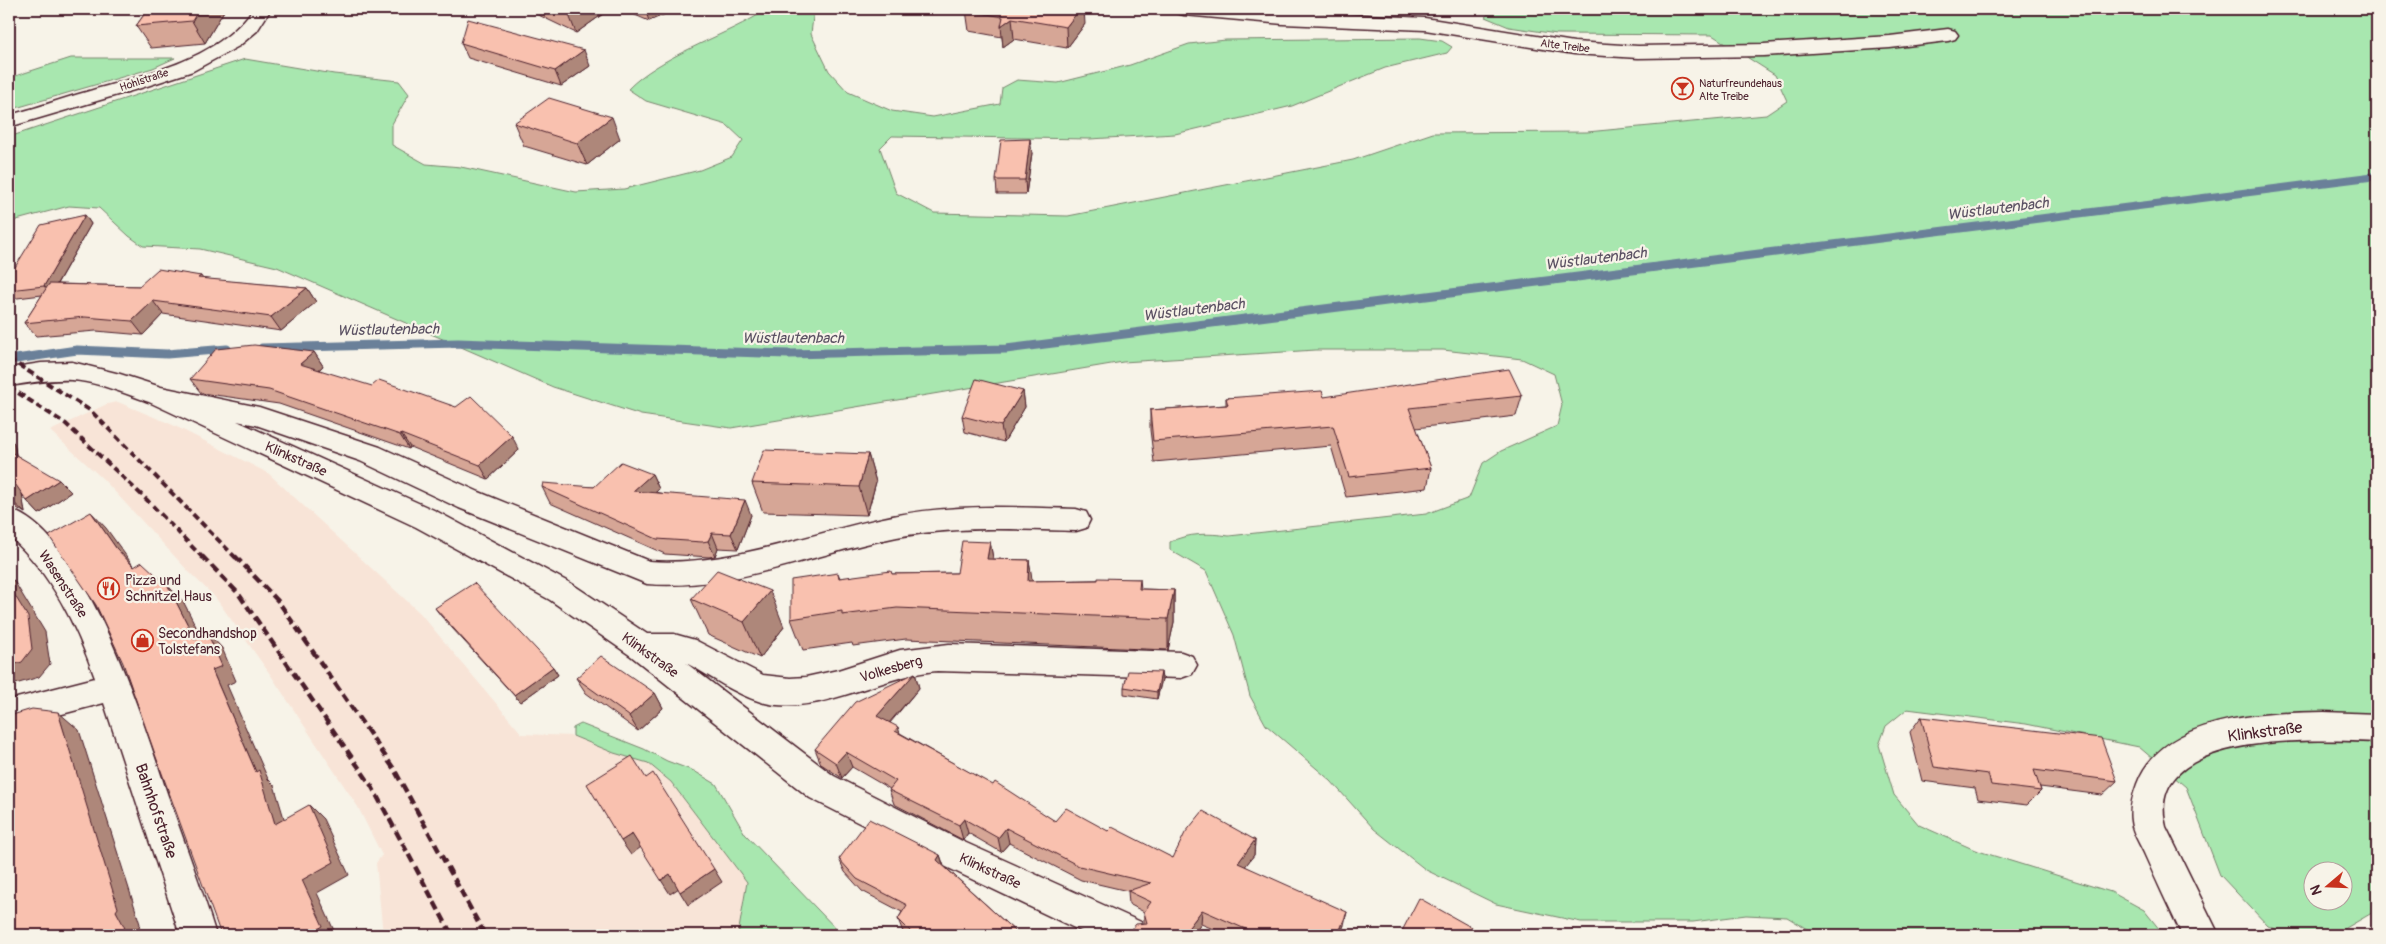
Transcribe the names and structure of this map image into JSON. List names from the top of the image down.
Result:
{
  "streets": {
    "street": [
      "Alte Treibe",
      "Hohlstraße",
      "Klinkstraße",
      "Wasenstraße",
      "Volkesberg",
      "Bahnhofstraße"
    ]
  },
  "crossings": [
    ["Klinkstraße", "Volkesberg"],
    ["Wasenstraße", "Bahnhofstraße"]
  ],
  "water": ["Wüstlautenbach"],
  "places": {
    "bar": ["Naturfreundehaus Alte Treibe"],
    "restaurant": ["Pizza und Schnitzel Haus"],
    "shop": ["Secondhandshop Tolstefans"]
  },
  "north": "left"
}
